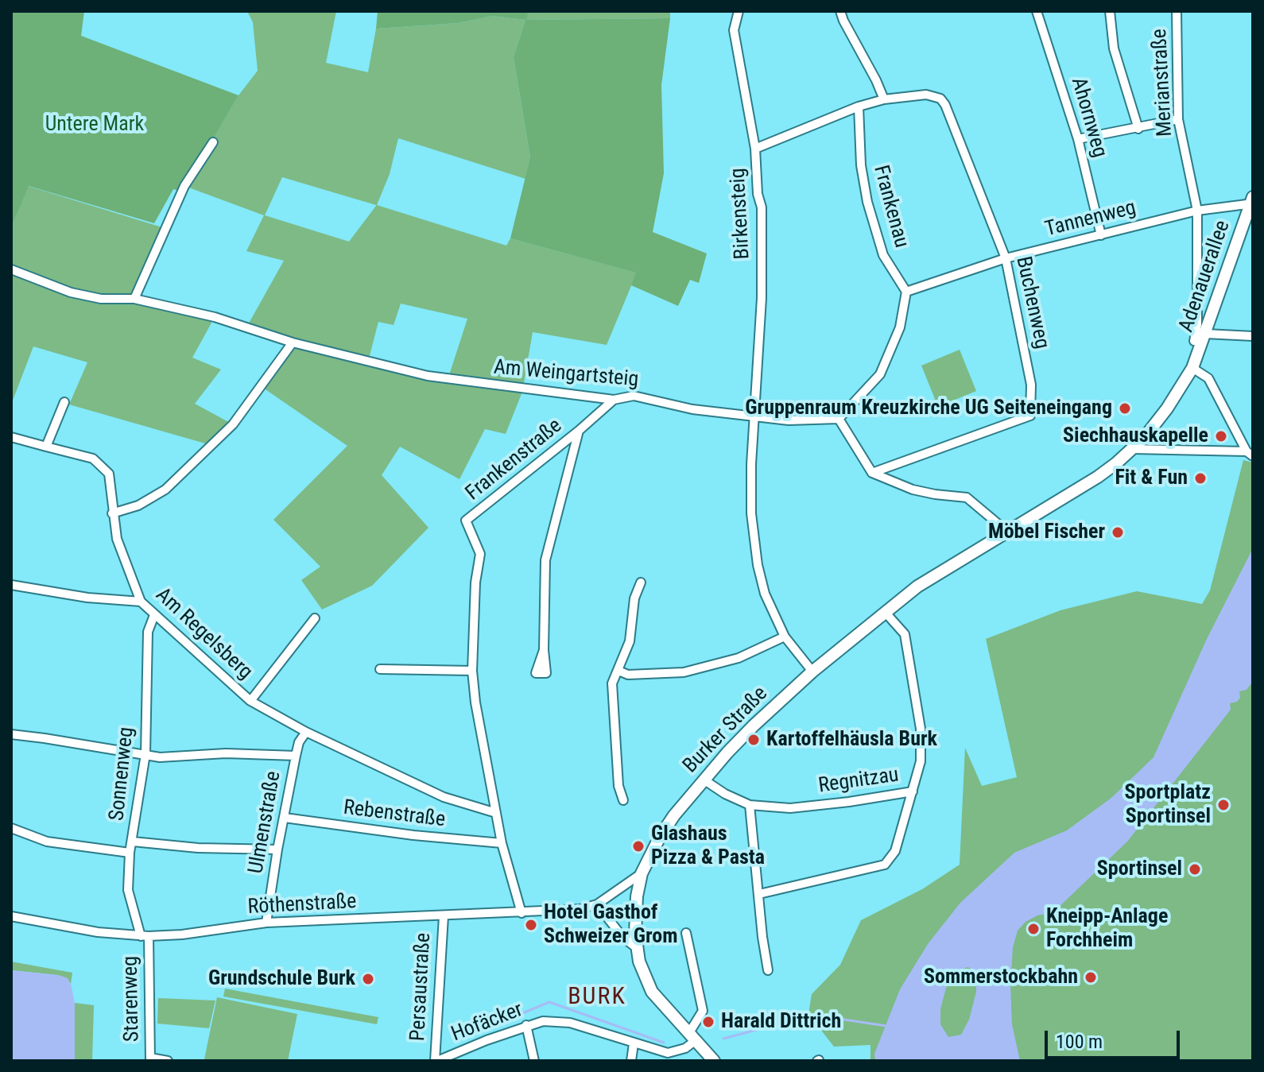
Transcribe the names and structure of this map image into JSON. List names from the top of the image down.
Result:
{
  "streets": {
    "main road": ["Adenauerallee", "Burker Straße"],
    "street": [
      "Merianstraße",
      "Ahornweg",
      "Frankenau",
      "Birkensteig",
      "Tannenweg",
      "Buchenweg",
      "Am Weingartsteig",
      "Frankenstraße",
      "Am Regelsberg",
      "Sonnenweg",
      "Regnitzau",
      "Rebenstraße",
      "Ulmenstraße",
      "Röthenstraße",
      "Persaustraße",
      "Starenweg",
      "Hofäcker"
    ]
  },
  "crossings": [
    ["Merianstraße", "Tannenweg"],
    ["Ahornweg", "Tannenweg"],
    ["Frankenau", "Tannenweg"],
    ["Birkensteig", "Am Weingartsteig"],
    ["Birkensteig", "Burker Straße"],
    ["Tannenweg", "Adenauerallee"],
    ["Tannenweg", "Buchenweg"],
    ["Adenauerallee", "Burker Straße"],
    ["Am Weingartsteig", "Frankenstraße"],
    ["Frankenstraße", "Am Regelsberg"],
    ["Frankenstraße", "Rebenstraße"],
    ["Frankenstraße", "Röthenstraße"],
    ["Am Regelsberg", "Sonnenweg"],
    ["Am Regelsberg", "Ulmenstraße"],
    ["Burker Straße", "Regnitzau"],
    ["Burker Straße", "Röthenstraße"],
    ["Burker Straße", "Hofäcker"],
    ["Sonnenweg", "Röthenstraße"],
    ["Sonnenweg", "Starenweg"],
    ["Rebenstraße", "Ulmenstraße"],
    ["Ulmenstraße", "Röthenstraße"],
    ["Röthenstraße", "Persaustraße"],
    ["Röthenstraße", "Starenweg"],
    ["Persaustraße", "Hofäcker"]
  ],
  "districts": ["BURK"],
  "parks": ["Untere Mark"],
  "places": [
    "Gruppenraum Kreuzkirche UG Seiteneingang",
    "Siechhauskapelle",
    "Fit & Fun",
    "Möbel Fischer",
    "Kartoffelhäusla Burk",
    "Sportplatz Sportinsel",
    "Glashaus Pizza & Pasta",
    "Sportinsel",
    "Hotel Gasthof Schweizer Grom",
    "Kneipp-Anlage Forchheim",
    "Sommerstockbahn",
    "Grundschule Burk",
    "Harald Dittrich"
  ],
  "scale_bar": "100 m"
}
